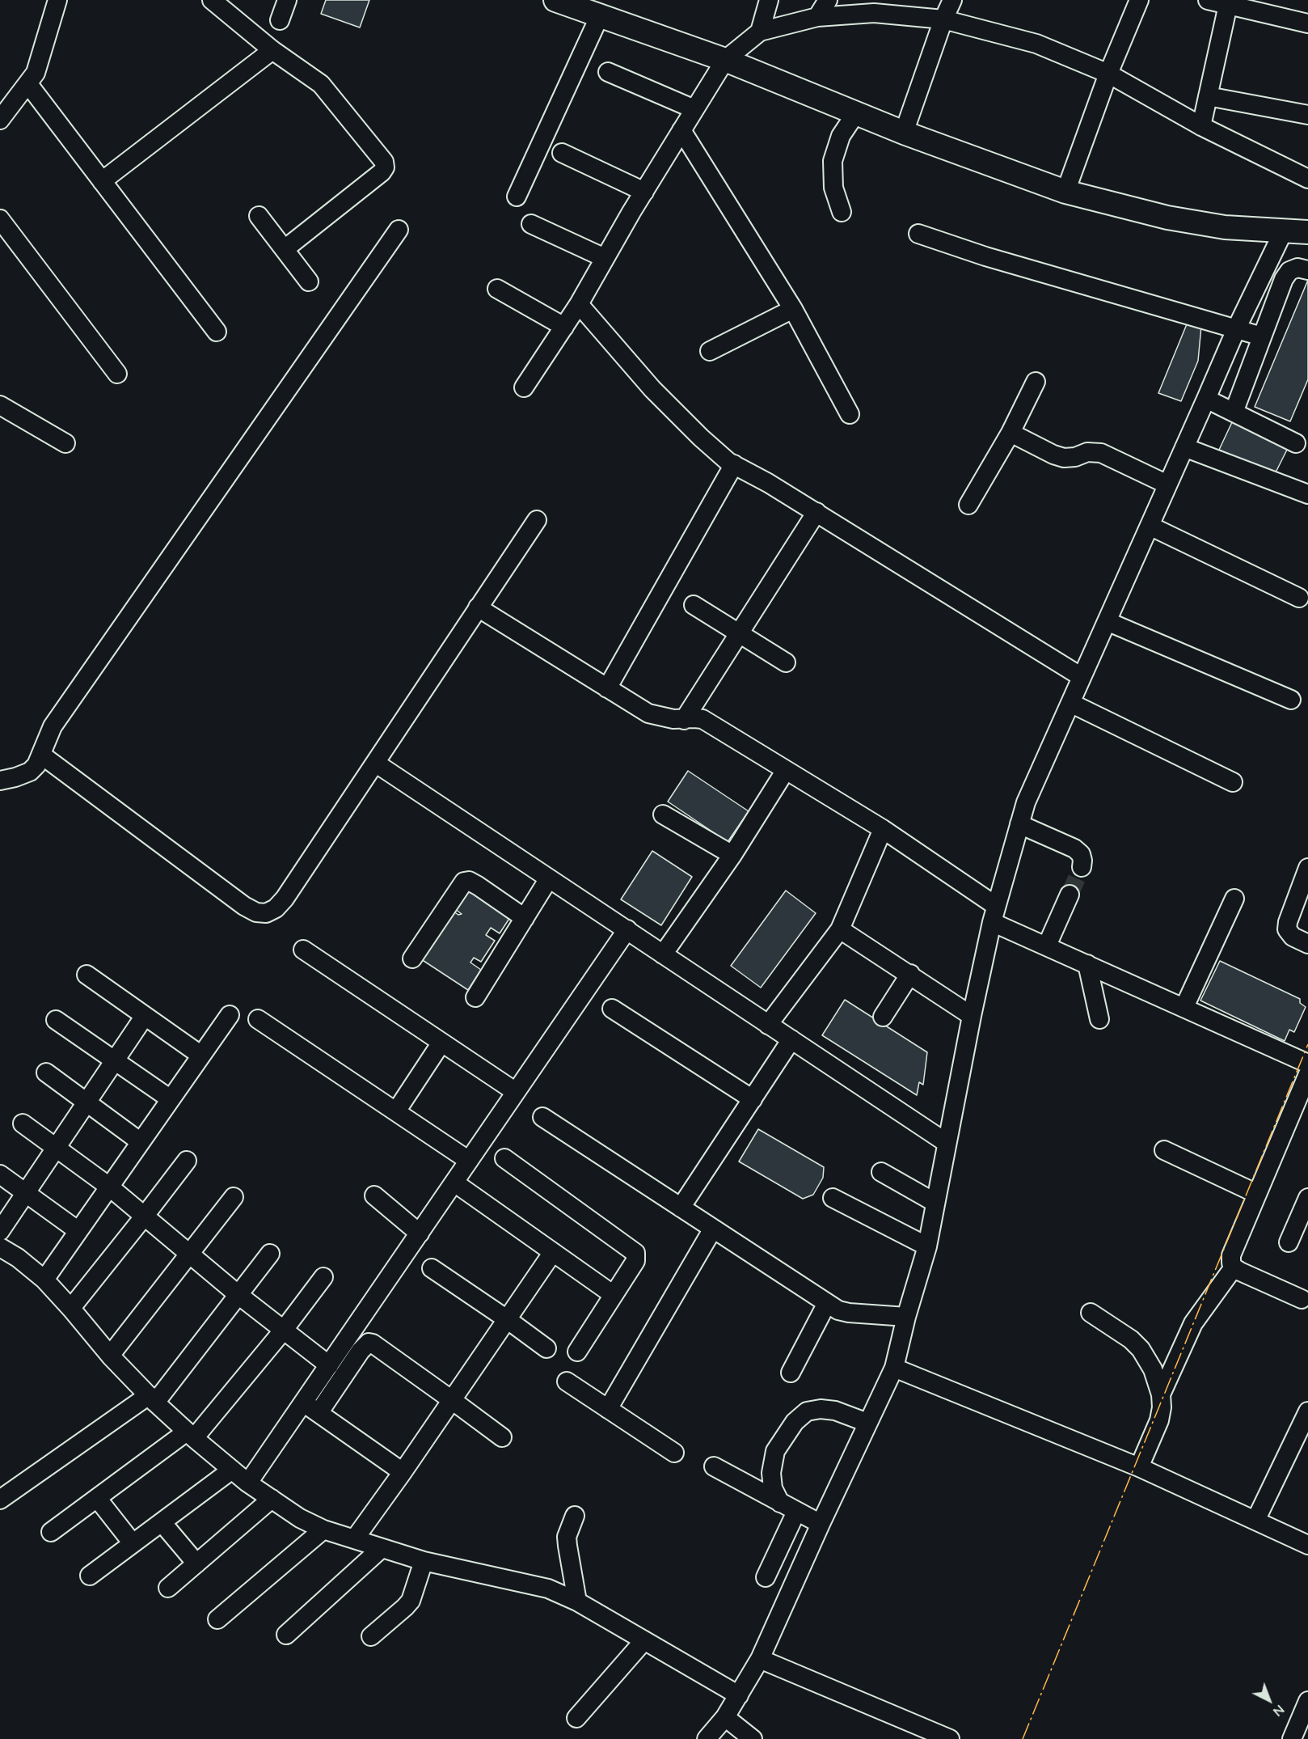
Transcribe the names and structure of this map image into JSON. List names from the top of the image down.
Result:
{
  "north": "bottom right"
}
